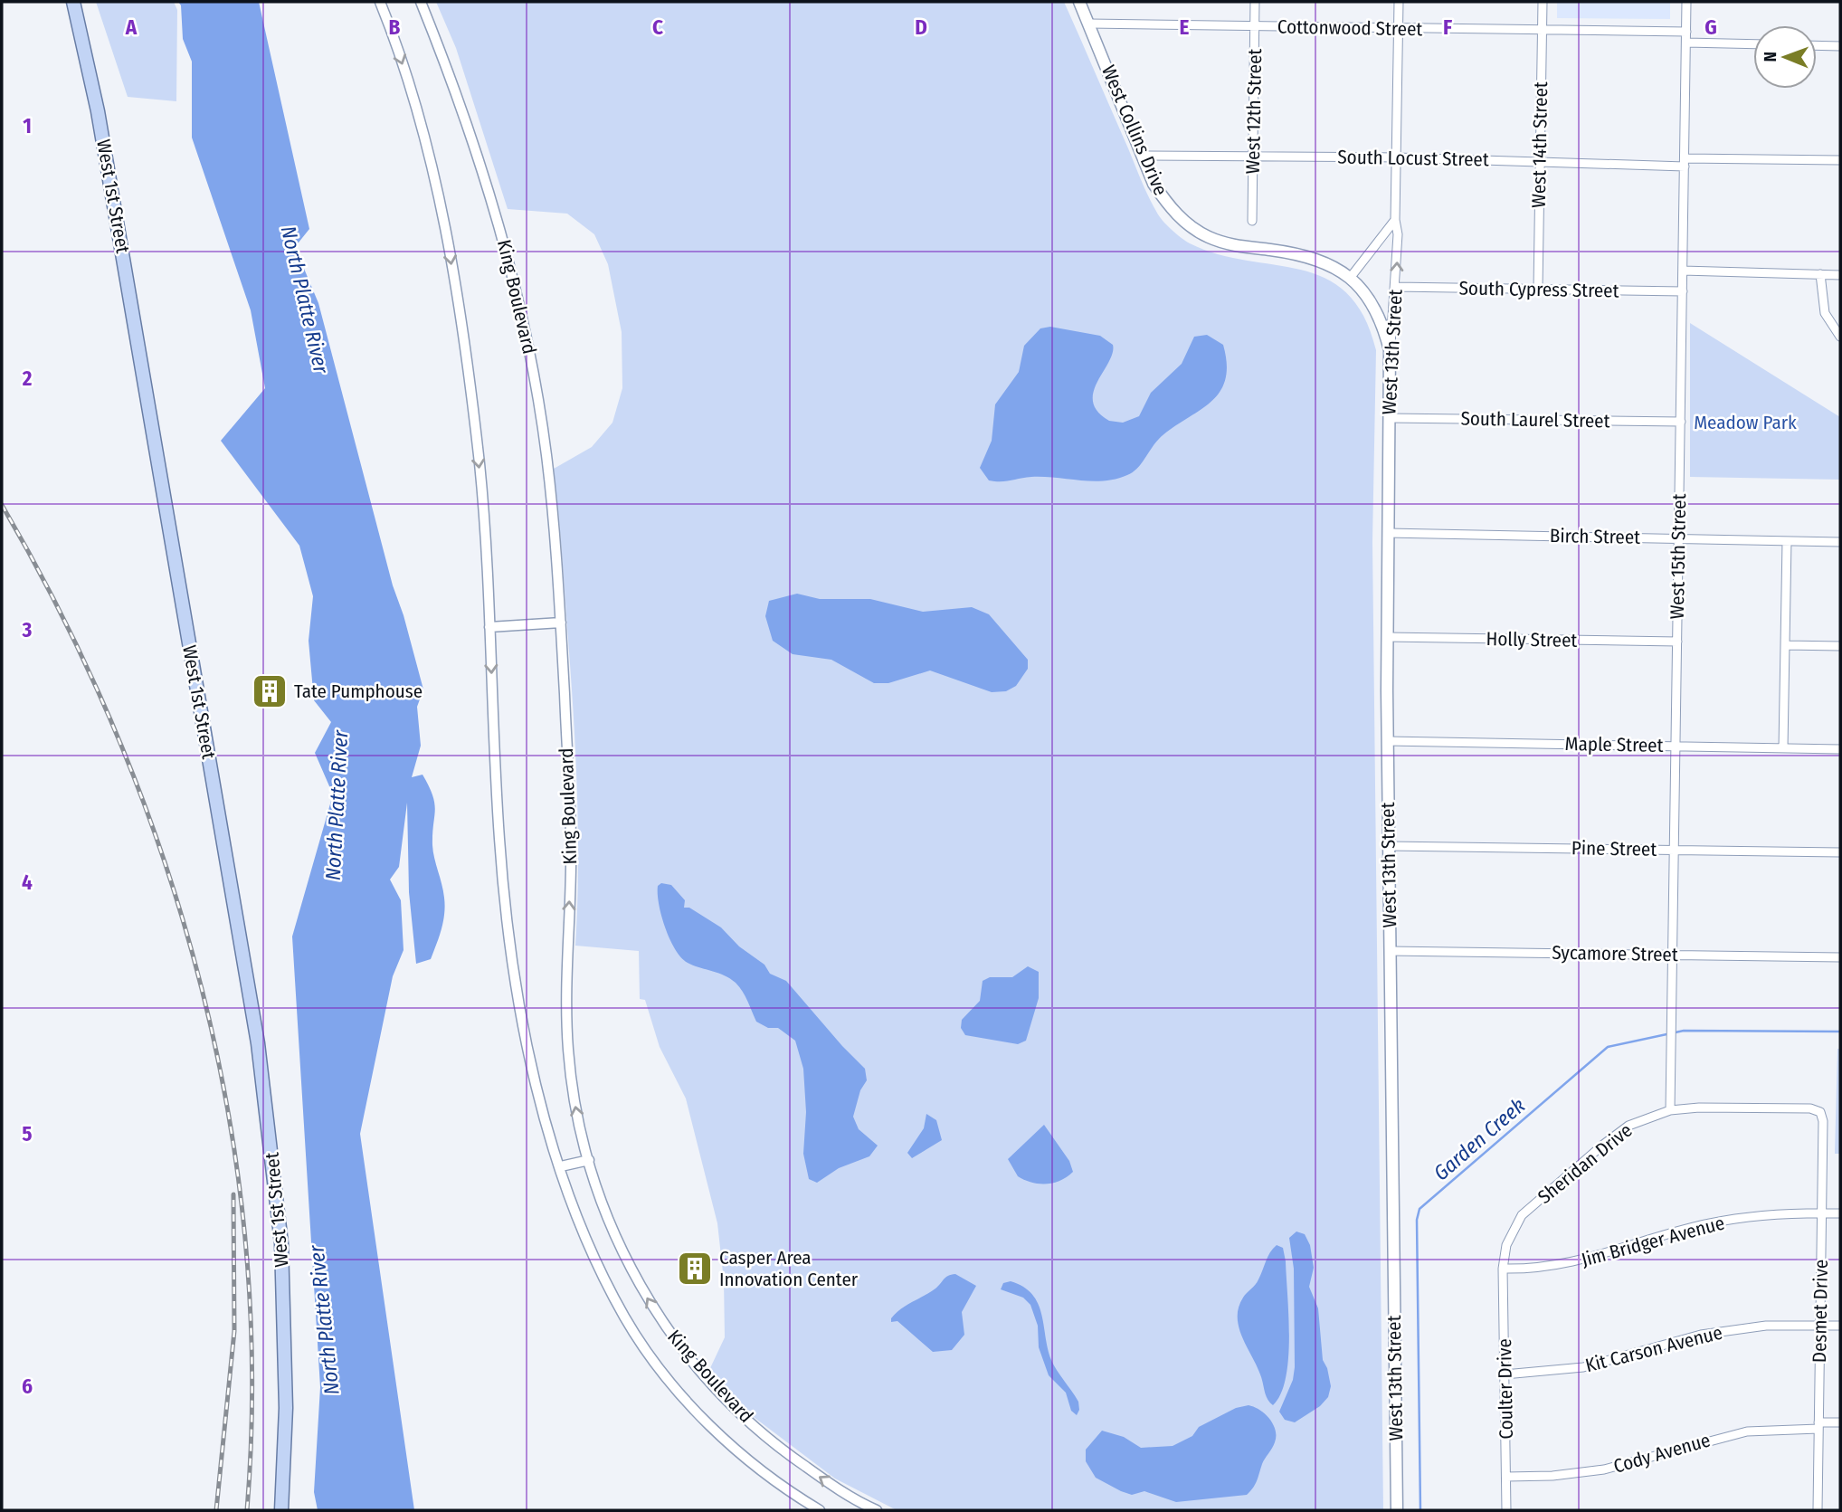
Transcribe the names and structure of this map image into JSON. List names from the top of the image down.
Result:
{
  "streets": {
    "main road": ["West Collins Drive", "West 1st Street", "West 13th Street"],
    "street": [
      "Cottonwood Street",
      "West 12th Street",
      "West 14th Street",
      "South Locust Street",
      "South Cypress Street",
      "King Boulevard",
      "South Laurel Street",
      "Birch Street",
      "West 15th Street",
      "Holly Street",
      "Maple Street",
      "Pine Street",
      "Sycamore Street",
      "Sheridan Drive",
      "Jim Bridger Avenue",
      "Desmet Drive",
      "Kit Carson Avenue",
      "Coulter Drive",
      "Cody Avenue"
    ]
  },
  "crossings": [
    ["Cottonwood Street", "West 12th Street"],
    ["Cottonwood Street", "West Collins Drive"],
    ["Cottonwood Street", "West 14th Street"],
    ["Cottonwood Street", "West 13th Street"],
    ["Cottonwood Street", "West 15th Street"],
    ["West 12th Street", "South Locust Street"],
    ["West Collins Drive", "South Locust Street"],
    ["West Collins Drive", "West 13th Street"],
    ["West 14th Street", "South Locust Street"],
    ["West 14th Street", "South Cypress Street"],
    ["South Locust Street", "West 13th Street"],
    ["South Locust Street", "West 15th Street"],
    ["South Cypress Street", "West 13th Street"],
    ["South Cypress Street", "West 15th Street"],
    ["West 13th Street", "South Laurel Street"],
    ["West 13th Street", "Birch Street"],
    ["West 13th Street", "Holly Street"],
    ["West 13th Street", "Maple Street"],
    ["West 13th Street", "Pine Street"],
    ["West 13th Street", "Sycamore Street"],
    ["South Laurel Street", "West 15th Street"],
    ["Birch Street", "West 15th Street"],
    ["West 15th Street", "Holly Street"],
    ["West 15th Street", "Maple Street"],
    ["West 15th Street", "Pine Street"],
    ["West 15th Street", "Sycamore Street"],
    ["West 15th Street", "Sheridan Drive"],
    ["Sheridan Drive", "Jim Bridger Avenue"],
    ["Sheridan Drive", "Desmet Drive"],
    ["Sheridan Drive", "Coulter Drive"],
    ["Jim Bridger Avenue", "Desmet Drive"],
    ["Jim Bridger Avenue", "Coulter Drive"],
    ["Desmet Drive", "Kit Carson Avenue"],
    ["Desmet Drive", "Cody Avenue"],
    ["Kit Carson Avenue", "Coulter Drive"],
    ["Coulter Drive", "Cody Avenue"]
  ],
  "water": ["North Platte River", "Garden Creek"],
  "parks": ["Meadow Park"],
  "places": {
    "building": ["Tate Pumphouse", "Casper Area Innovation Center"]
  },
  "north": "left",
  "grid": {
    "columns": [
      "A",
      "B",
      "C",
      "D",
      "E",
      "F",
      "G"
    ],
    "rows": [
      "1",
      "2",
      "3",
      "4",
      "5",
      "6"
    ]
  }
}
